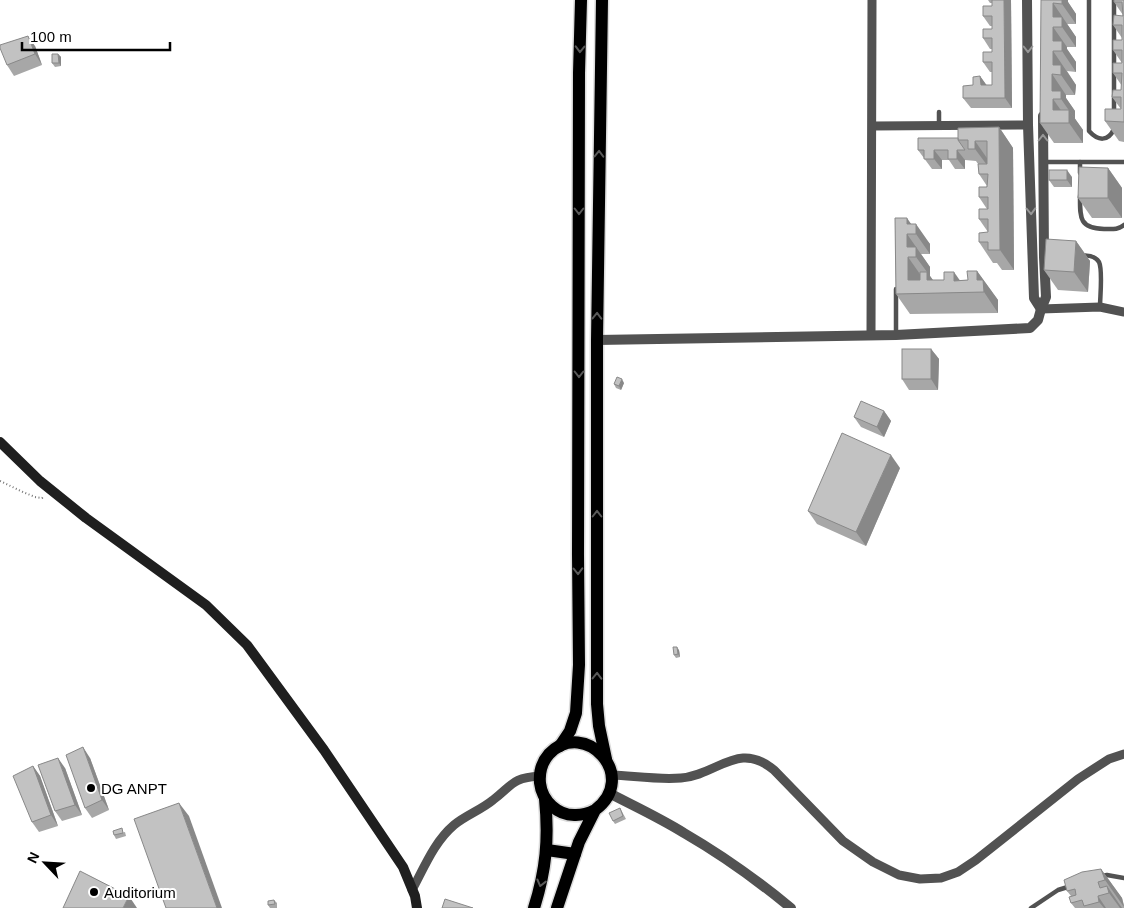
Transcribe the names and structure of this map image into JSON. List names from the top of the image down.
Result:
{
  "places": ["DG ANPT", "Auditorium"],
  "scale_bar": "100 m",
  "north": "top left"
}
